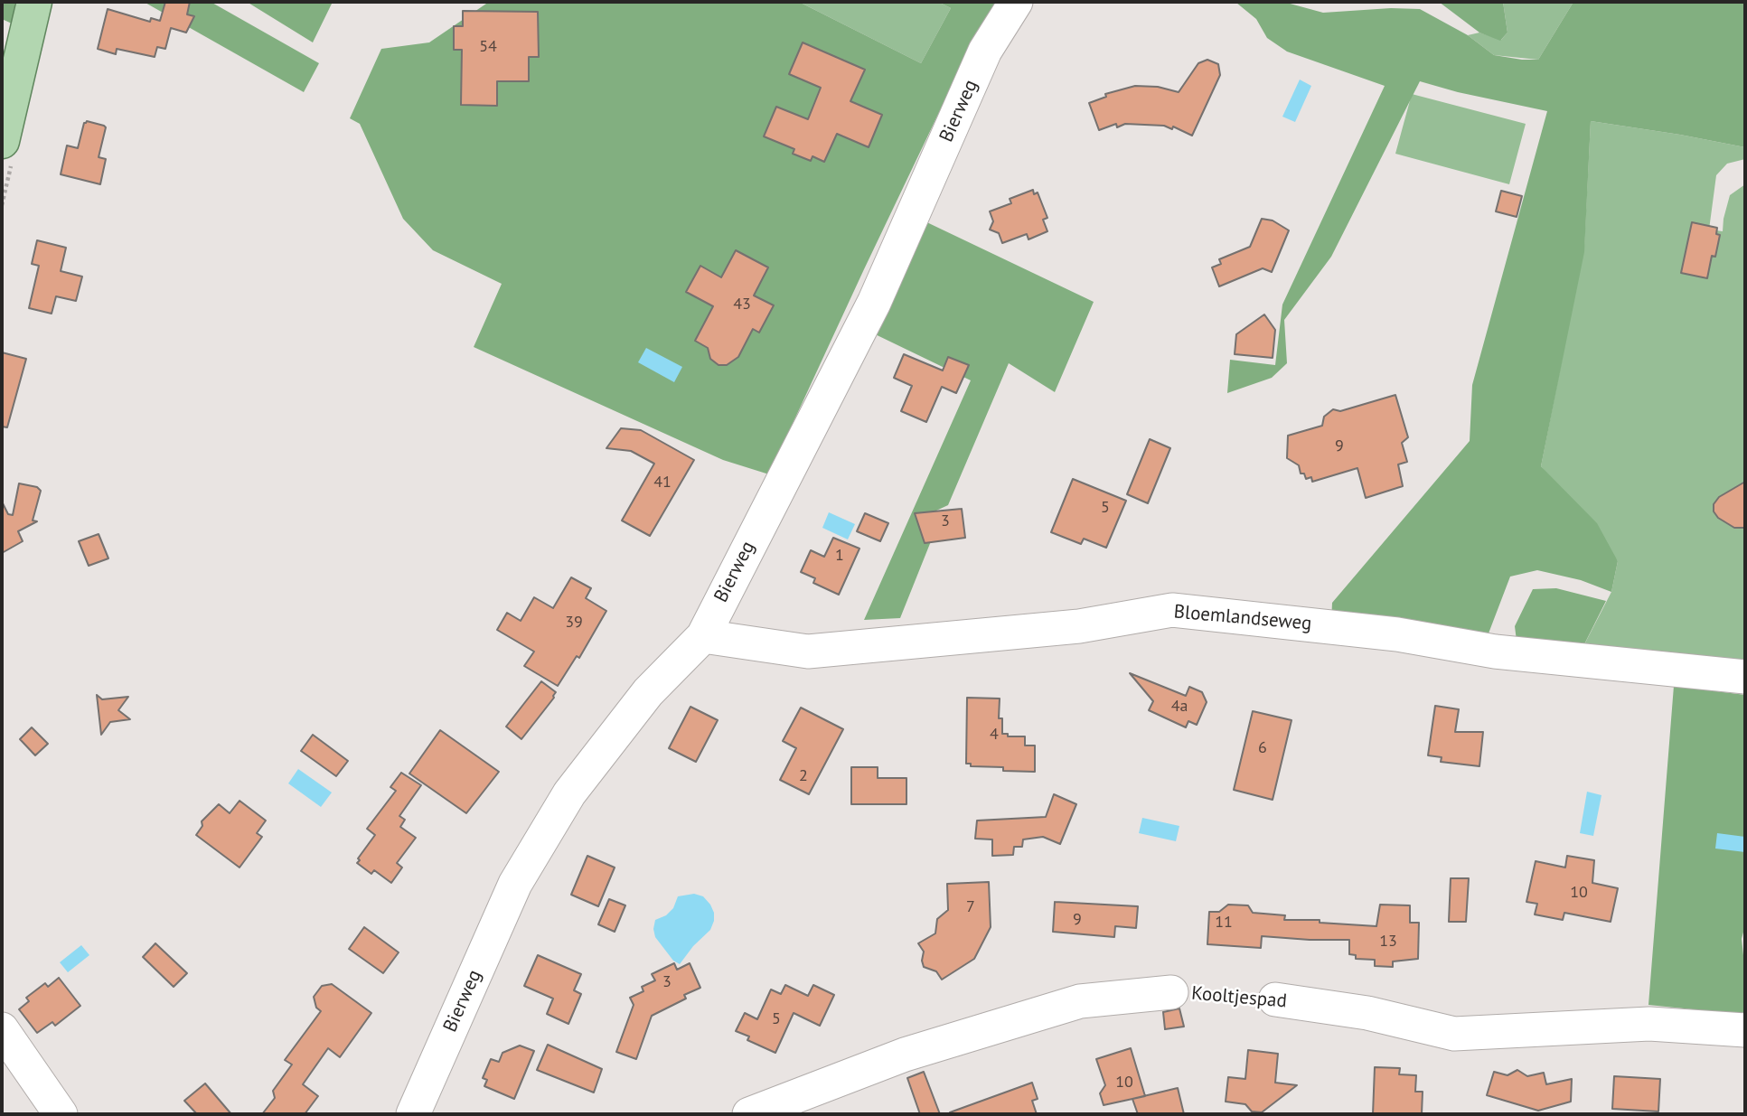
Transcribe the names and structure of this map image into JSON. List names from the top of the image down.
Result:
{
  "streets": {
    "street": ["Bierweg", "Bloemlandseweg", "Kooltjespad"]
  },
  "crossings": [
    ["Bierweg", "Bloemlandseweg"]
  ],
  "house_numbers": [
    "54",
    "43",
    "9",
    "41",
    "5",
    "3",
    "1",
    "39",
    "4a",
    "4",
    "6",
    "2",
    "10",
    "7",
    "9",
    "11",
    "13",
    "3",
    "5",
    "10"
  ]
}
